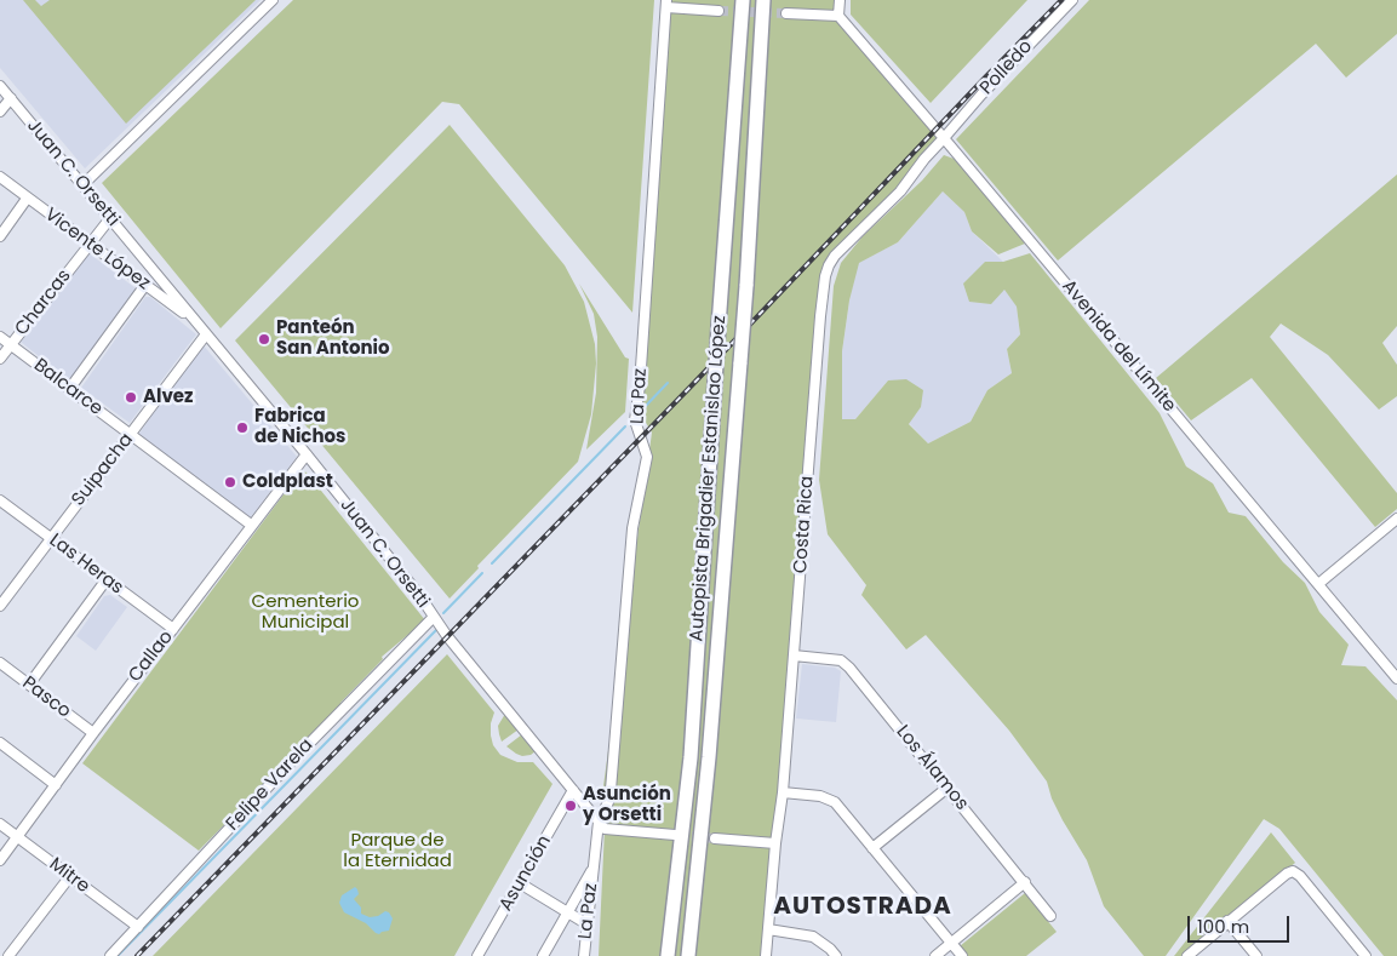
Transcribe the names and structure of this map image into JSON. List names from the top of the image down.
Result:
{
  "streets": {
    "highway": ["Autopista Brigadier Estanislao López"],
    "street": [
      "Polledo",
      "Juan C. Orsetti",
      "Vicente López",
      "Charcas",
      "Avenida del Límite",
      "Balcarce",
      "La Paz",
      "Suipacha",
      "Costa Rica",
      "Las Heras",
      "Callao",
      "Pasco",
      "Los Álamos",
      "Felipe Varela",
      "Asunción",
      "Mitre"
    ]
  },
  "crossings": [
    ["Polledo", "Avenida del Límite"],
    ["Polledo", "Costa Rica"],
    ["Juan C. Orsetti", "Vicente López"],
    ["Juan C. Orsetti", "Charcas"],
    ["Juan C. Orsetti", "La Paz"],
    ["Juan C. Orsetti", "Suipacha"],
    ["Juan C. Orsetti", "Callao"],
    ["Juan C. Orsetti", "Felipe Varela"],
    ["Juan C. Orsetti", "Asunción"],
    ["Vicente López", "Charcas"],
    ["Charcas", "Balcarce"],
    ["Avenida del Límite", "Costa Rica"],
    ["Balcarce", "Suipacha"],
    ["Balcarce", "Callao"],
    ["Suipacha", "Las Heras"],
    ["Costa Rica", "Los Álamos"],
    ["Las Heras", "Callao"],
    ["Callao", "Pasco"],
    ["Callao", "Mitre"],
    ["Felipe Varela", "Mitre"]
  ],
  "districts": ["AUTOSTRADA"],
  "parks": ["Cementerio Municipal", "Parque de la Eternidad"],
  "places": [
    "Panteón San Antonio",
    "Alvez",
    "Fabrica de Nichos",
    "Coldplast",
    "Asunción y Orsetti"
  ],
  "scale_bar": "100 m"
}
